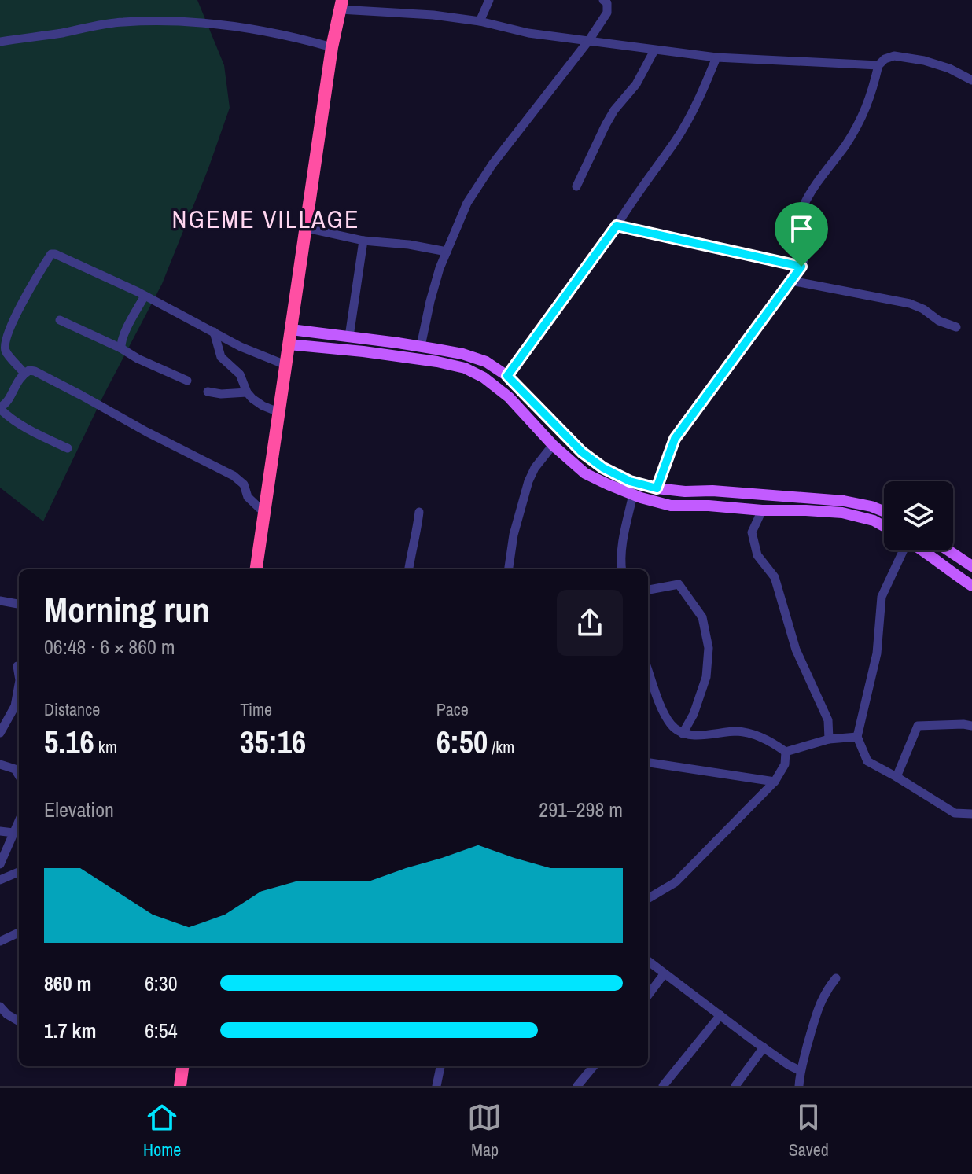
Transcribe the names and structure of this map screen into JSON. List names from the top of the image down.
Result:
{
  "districts": ["NGEME VILLAGE"],
  "page": {
    "heading": ["Morning run", "06:48 · 6 × 860 m"],
    "stats": [
      ["Distance", "5.16 km"],
      ["Time", "35:16"],
      ["Pace", "6:50 /km"]
    ],
    "chart": ["Elevation", "291–298 m"],
    "list": [
      {
        "name": "860 m",
        "note": "6:30"
      },
      {
        "name": "1.7 km",
        "note": "6:54"
      }
    ],
    "tabs": ["Home", "Map", "Saved"]
  }
}
